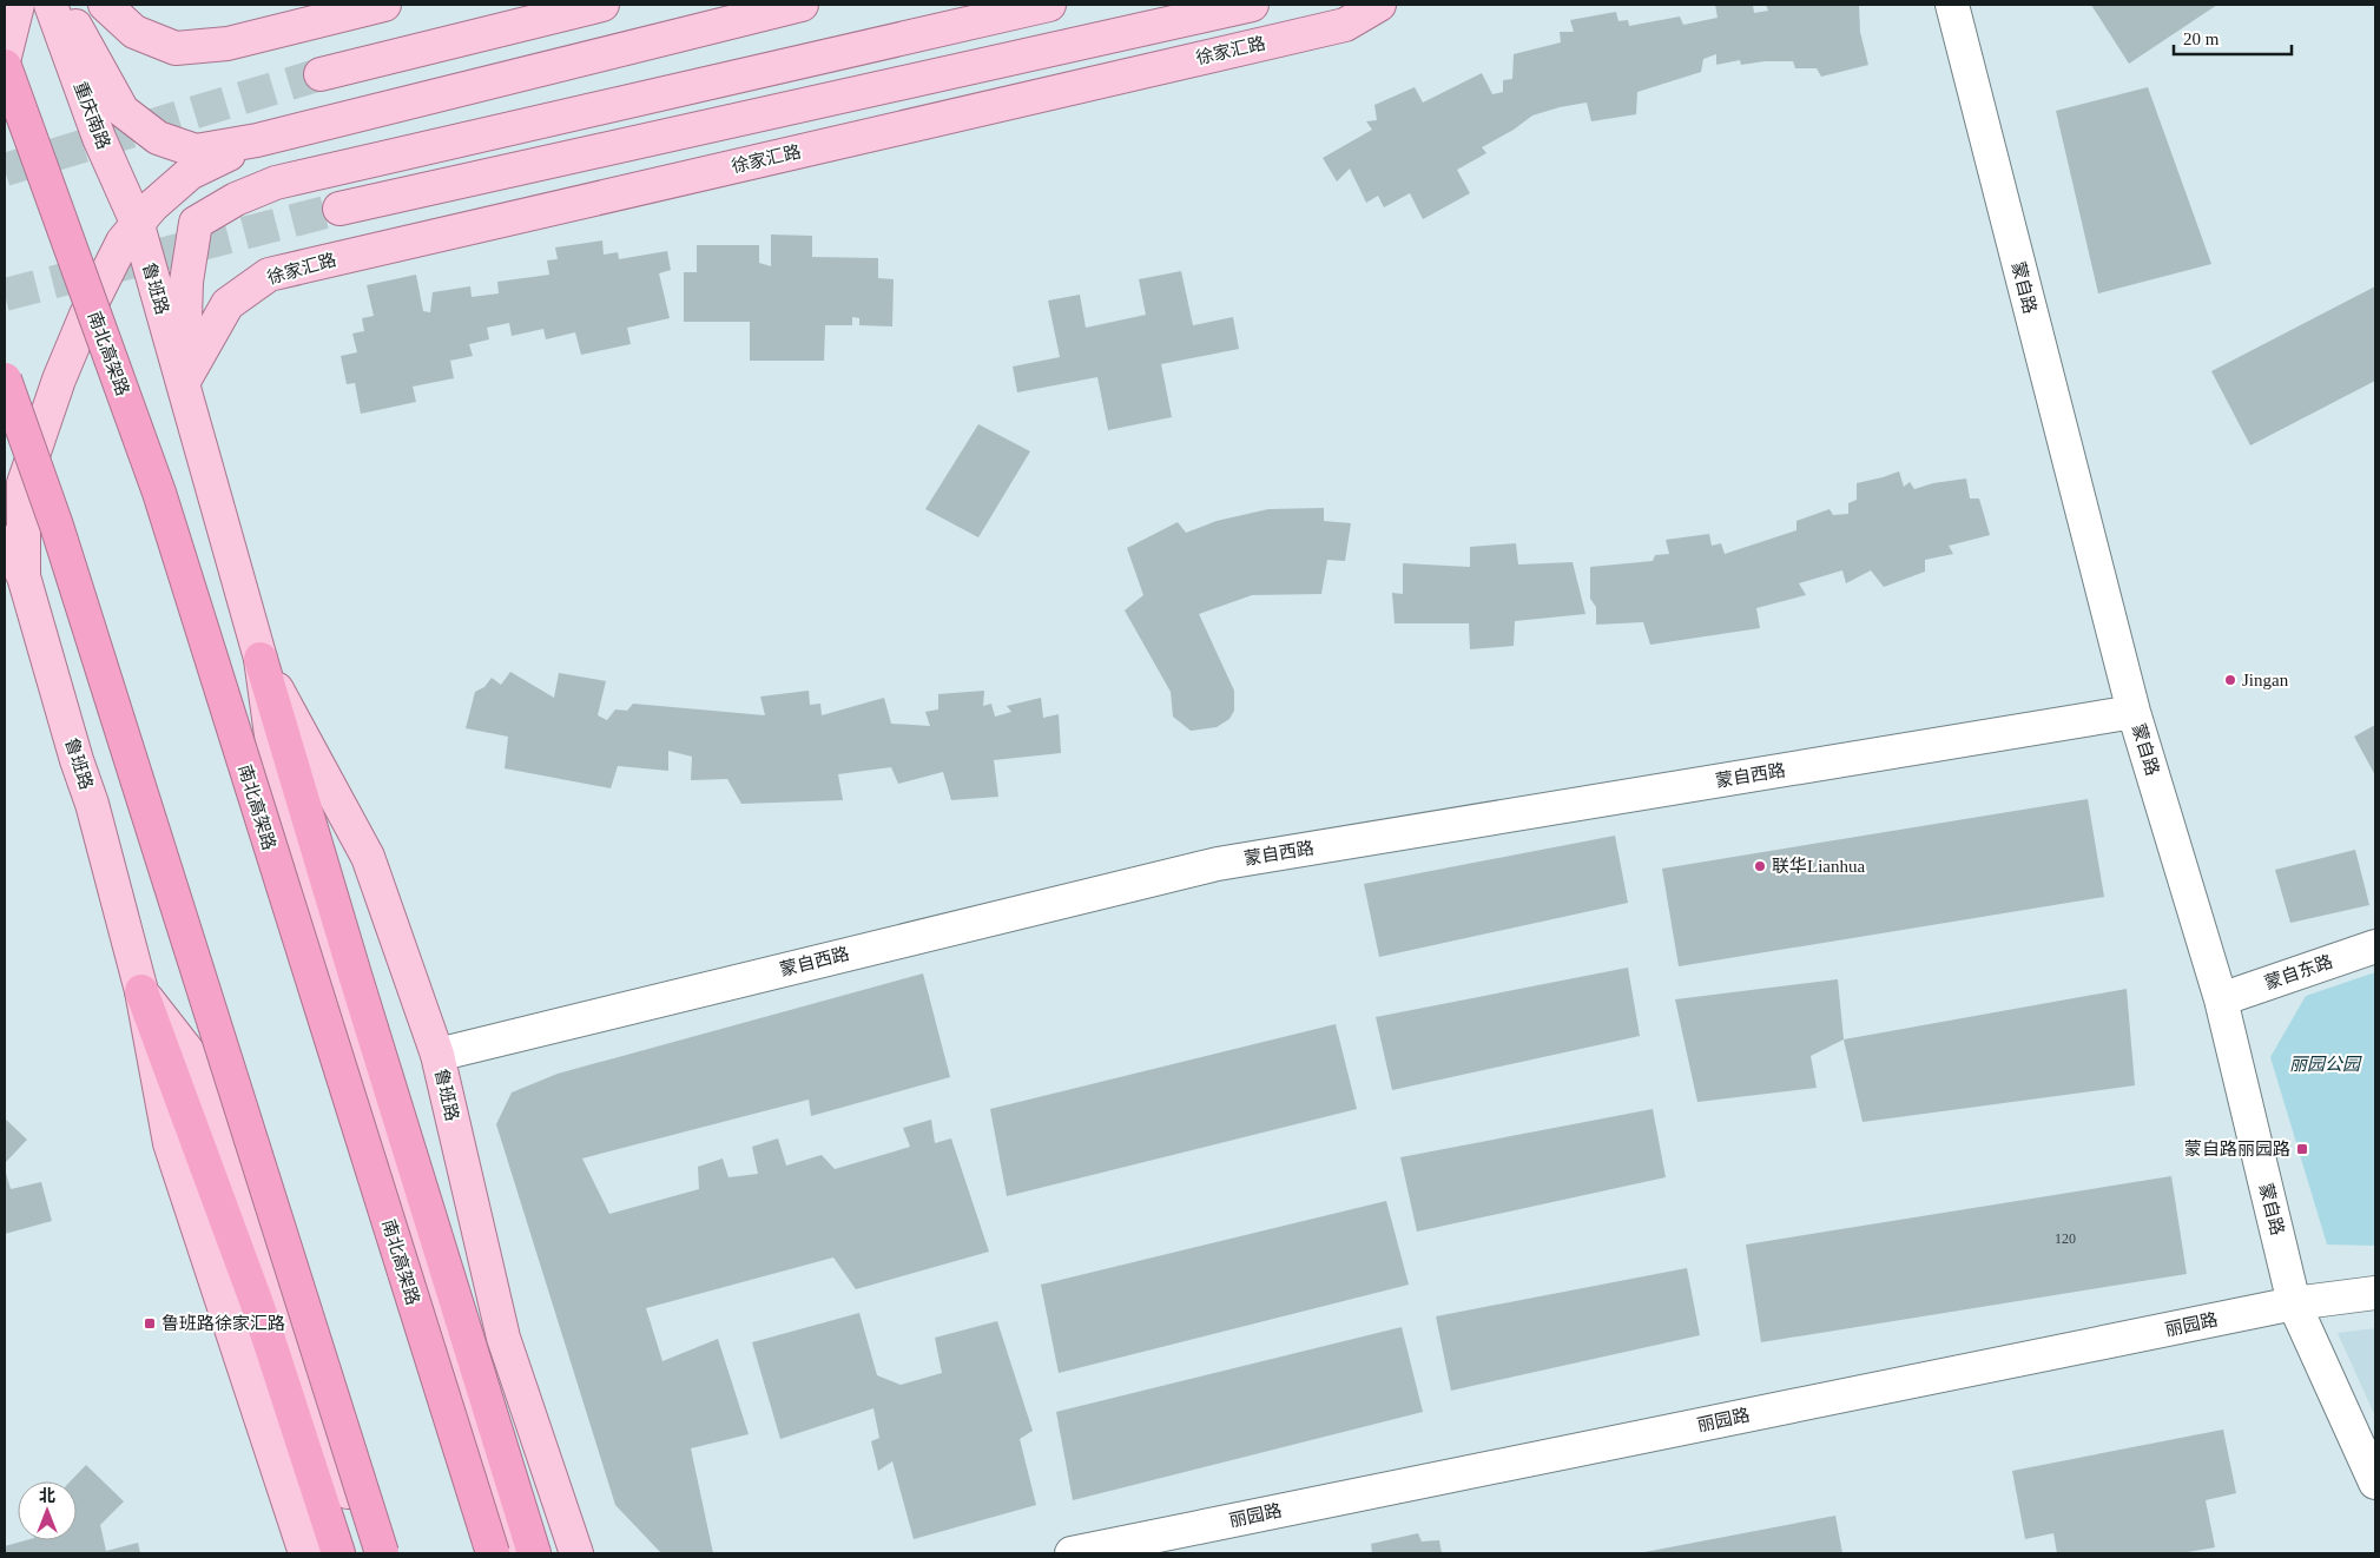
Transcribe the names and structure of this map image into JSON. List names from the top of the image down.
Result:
{
  "streets": {
    "highway": ["南北高架路"],
    "main road": ["徐家汇路", "重庆南路", "鲁班路"],
    "street": [
      "蒙自路",
      "蒙自西路",
      "蒙自东路",
      "丽园路"
    ]
  },
  "crossings": [
    ["徐家汇路", "鲁班路"],
    ["重庆南路", "鲁班路"],
    ["蒙自路", "蒙自西路"],
    ["蒙自路", "蒙自东路"],
    ["蒙自路", "丽园路"],
    ["鲁班路", "蒙自西路"]
  ],
  "parks": ["丽园公园"],
  "places": {
    "other": ["Jingan", "联华Lianhua"],
    "transit": ["蒙自路丽园路", "鲁班路徐家汇路"]
  },
  "house_numbers": ["120"],
  "scale_bar": "20 m",
  "north": "top"
}
